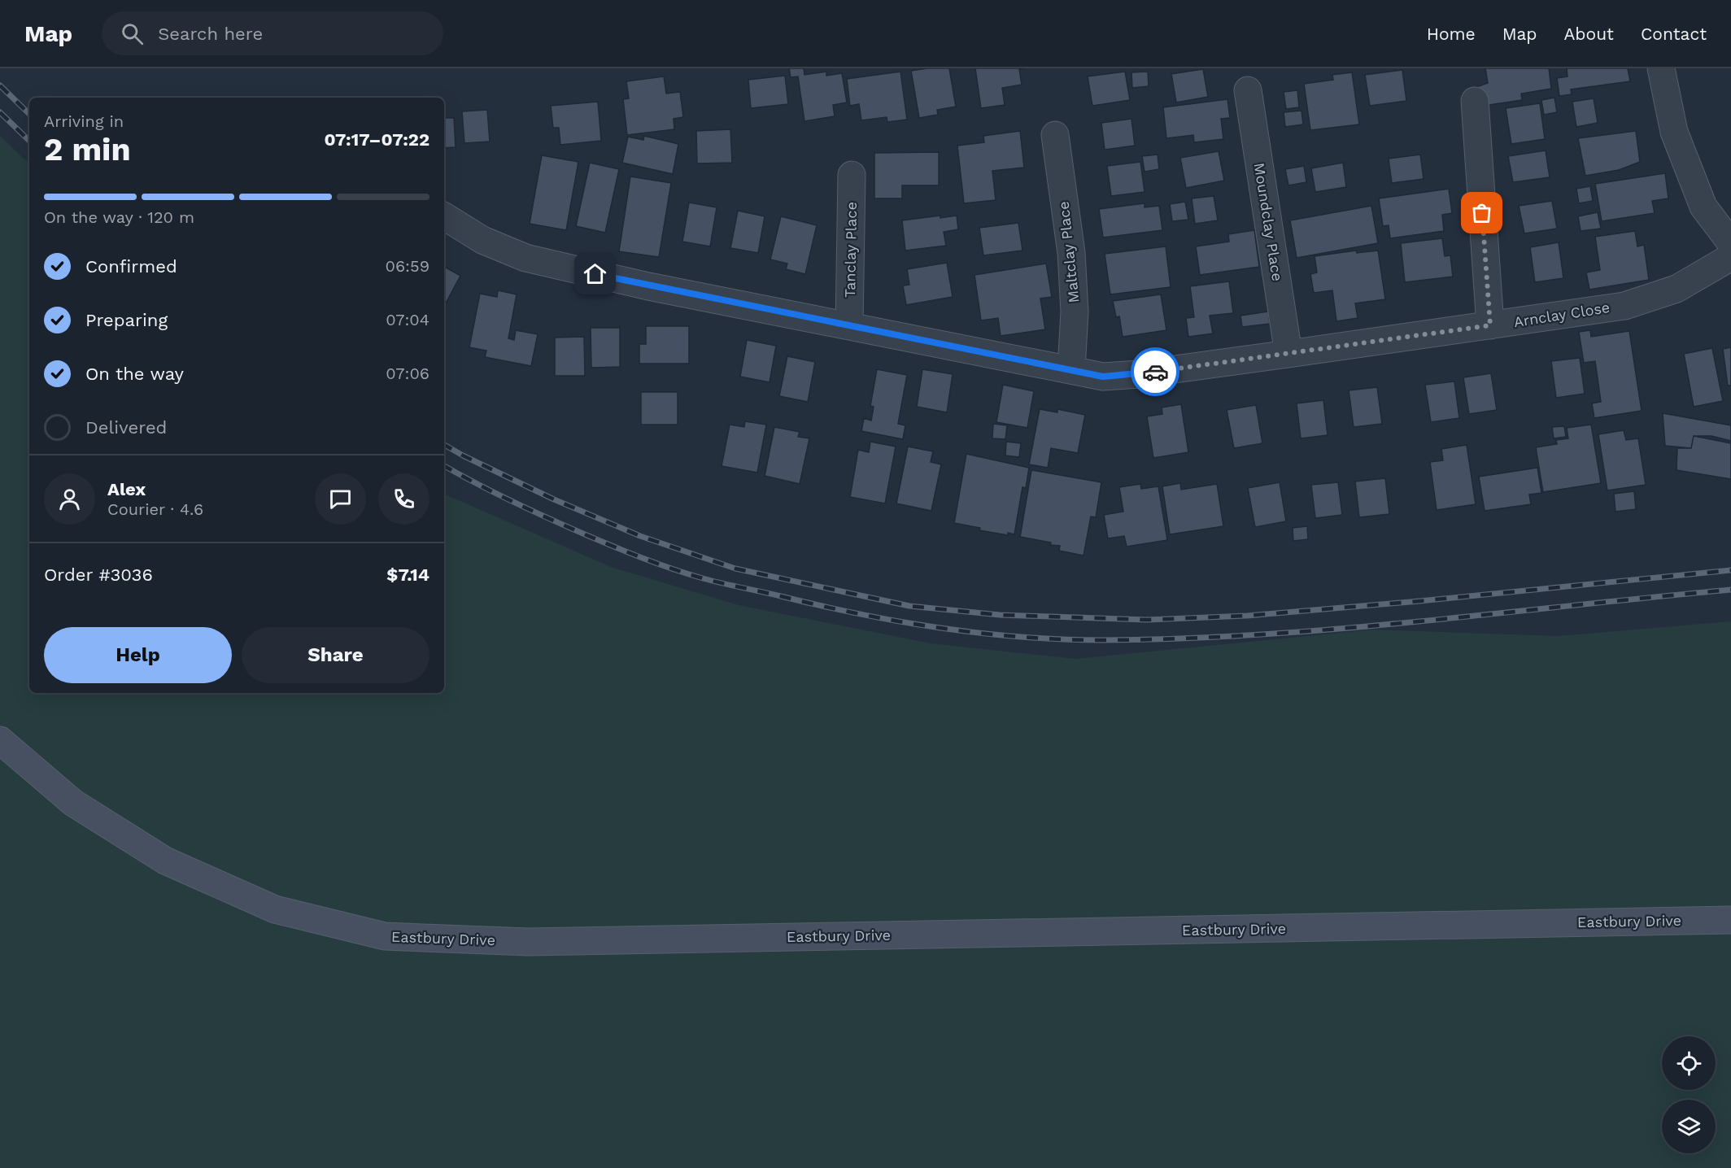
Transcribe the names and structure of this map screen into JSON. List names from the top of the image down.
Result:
{
  "streets": {
    "street": [
      "Moundclay Place",
      "Tanclay Place",
      "Maltclay Place",
      "Arnclay Close",
      "Eastbury Drive"
    ]
  },
  "crossings": [
    ["Moundclay Place", "Arnclay Close"],
    ["Tanclay Place", "Arnclay Close"],
    ["Maltclay Place", "Arnclay Close"]
  ],
  "page": {
    "header": "Map",
    "search": "Search here",
    "nav": [
      "Home",
      "Map",
      "About",
      "Contact"
    ],
    "heading": ["2 min", "Arriving in", "07:17–07:22"],
    "panel": [
      "Alex",
      "Courier · 4.6",
      "Order #3036",
      "$7.14"
    ],
    "bar": "On the way · 120 m",
    "list": [
      ["Confirmed", "06:59"],
      ["Preparing", "07:04"],
      ["On the way", "07:06"],
      "Delivered"
    ],
    "buttons": ["Help", "Share"]
  }
}
